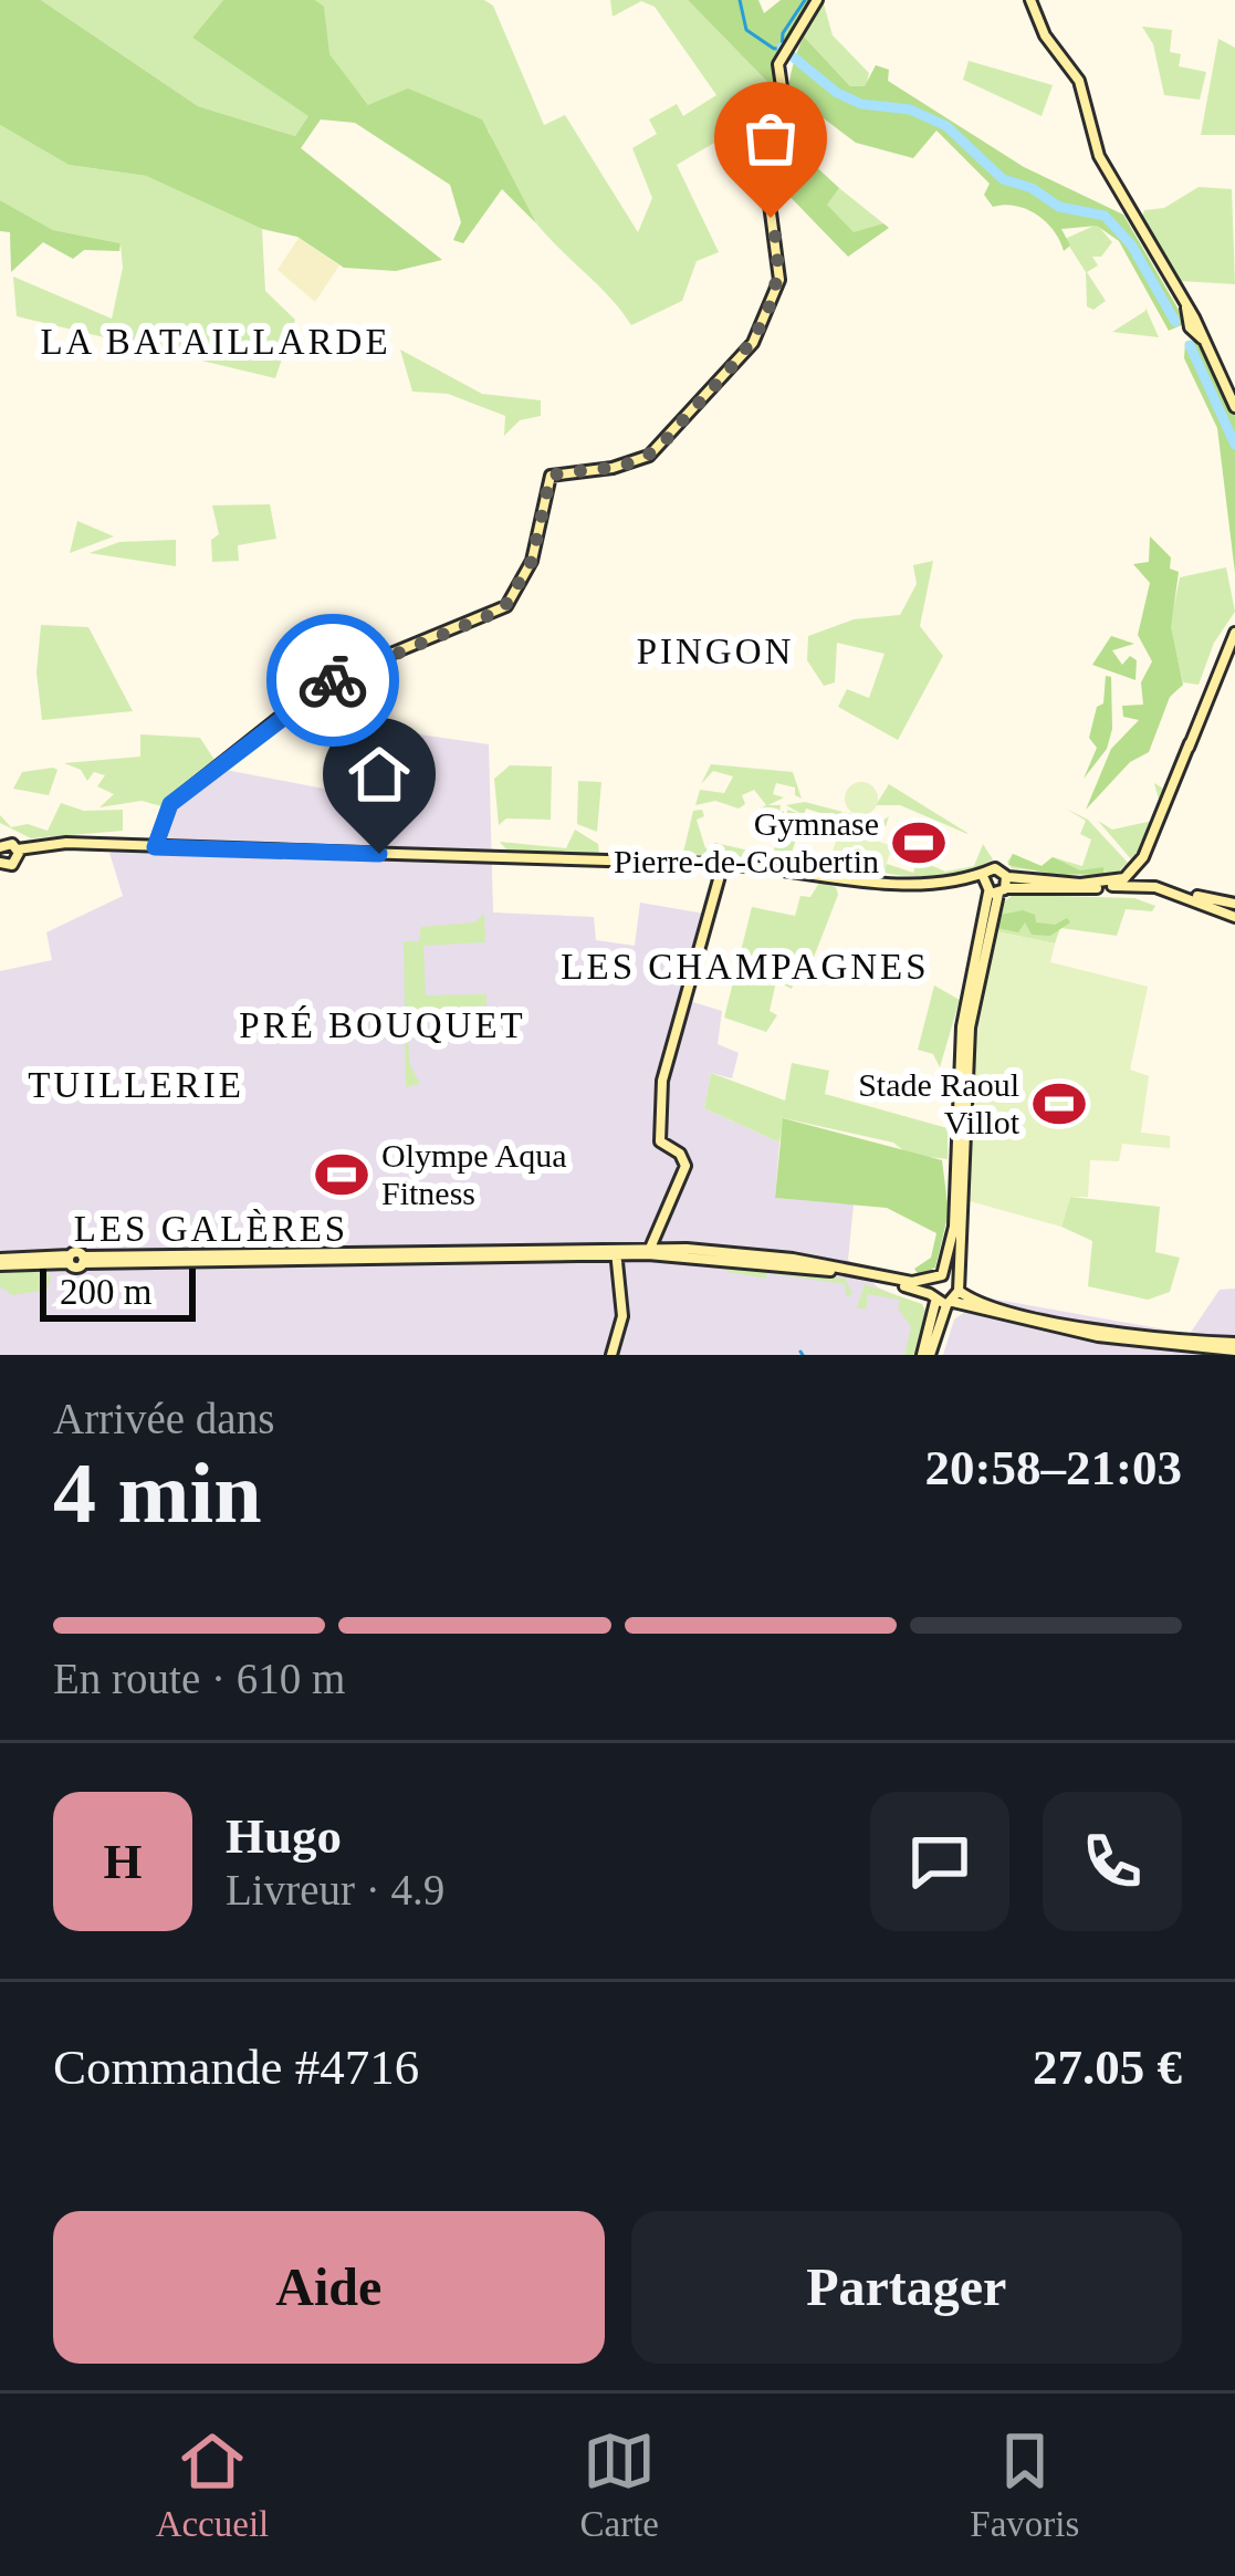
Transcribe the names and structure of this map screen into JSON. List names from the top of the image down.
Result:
{
  "districts": [
    "LA BATAILLARDE",
    "PINGON",
    "LES CHAMPAGNES",
    "PRÉ BOUQUET",
    "TUILLERIE",
    "LES GALÈRES"
  ],
  "places": {
    "sports": ["Gymnase Pierre-de-Coubertin", "Stade Raoul Villot", "Olympe Aqua Fitness"]
  },
  "scale_bar": "200 m",
  "page": {
    "scale": "200 m",
    "heading": ["4 min", "Arrivée dans", "20:58–21:03"],
    "panel": [
      "Hugo",
      "Livreur · 4.9",
      "Commande #4716",
      "27.05 €"
    ],
    "bar": "En route · 610 m",
    "round": "H",
    "buttons": ["Aide", "Partager"],
    "tabs": ["Accueil", "Carte", "Favoris"]
  }
}
